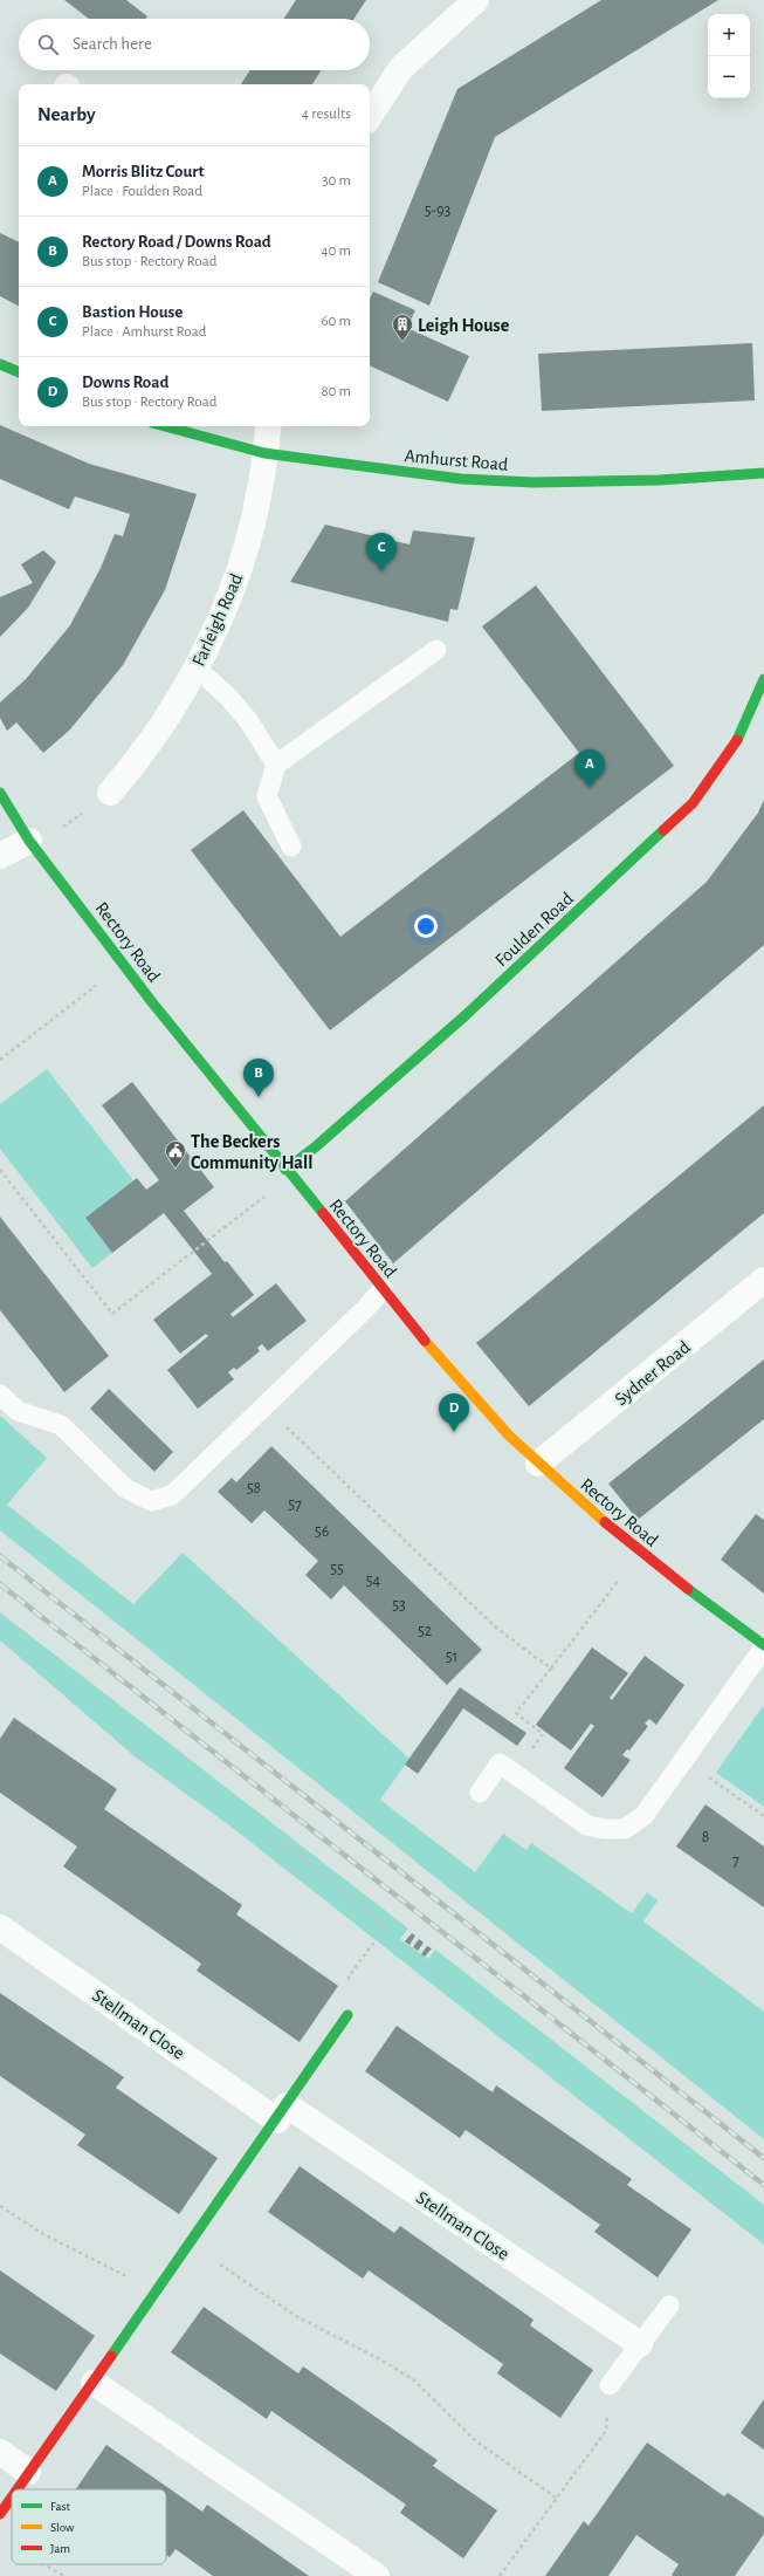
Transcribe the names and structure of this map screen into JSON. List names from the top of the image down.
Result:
{
  "streets": {
    "street": [
      "Amhurst Road",
      "Farleigh Road",
      "Foulden Road",
      "Rectory Road",
      "Sydner Road",
      "Stellman Close"
    ]
  },
  "crossings": [
    ["Amhurst Road", "Farleigh Road"],
    ["Foulden Road", "Rectory Road"],
    ["Rectory Road", "Sydner Road"]
  ],
  "places": {
    "building": ["Leigh House"],
    "public building": ["The Beckers Community Hall"]
  },
  "house_numbers": [
    "5-93",
    "58",
    "57",
    "56",
    "55",
    "54",
    "53",
    "52",
    "51",
    "8",
    "7"
  ],
  "legend": ["Fast", "Slow", "Jam"],
  "page": {
    "map_buttons": ["+", "−"],
    "search": "Search here",
    "heading": ["Nearby", "4 results"],
    "list": [
      {
        "mark": "A",
        "name": "Morris Blitz Court",
        "note": "Place · Foulden Road",
        "value": "30 m"
      },
      {
        "mark": "B",
        "name": "Rectory Road / Downs Road",
        "note": "Bus stop · Rectory Road",
        "value": "40 m"
      },
      {
        "mark": "C",
        "name": "Bastion House",
        "note": "Place · Amhurst Road",
        "value": "60 m"
      },
      {
        "mark": "D",
        "name": "Downs Road",
        "note": "Bus stop · Rectory Road",
        "value": "80 m"
      }
    ],
    "pins": [
      "C",
      "A",
      "B",
      "D"
    ]
  }
}
